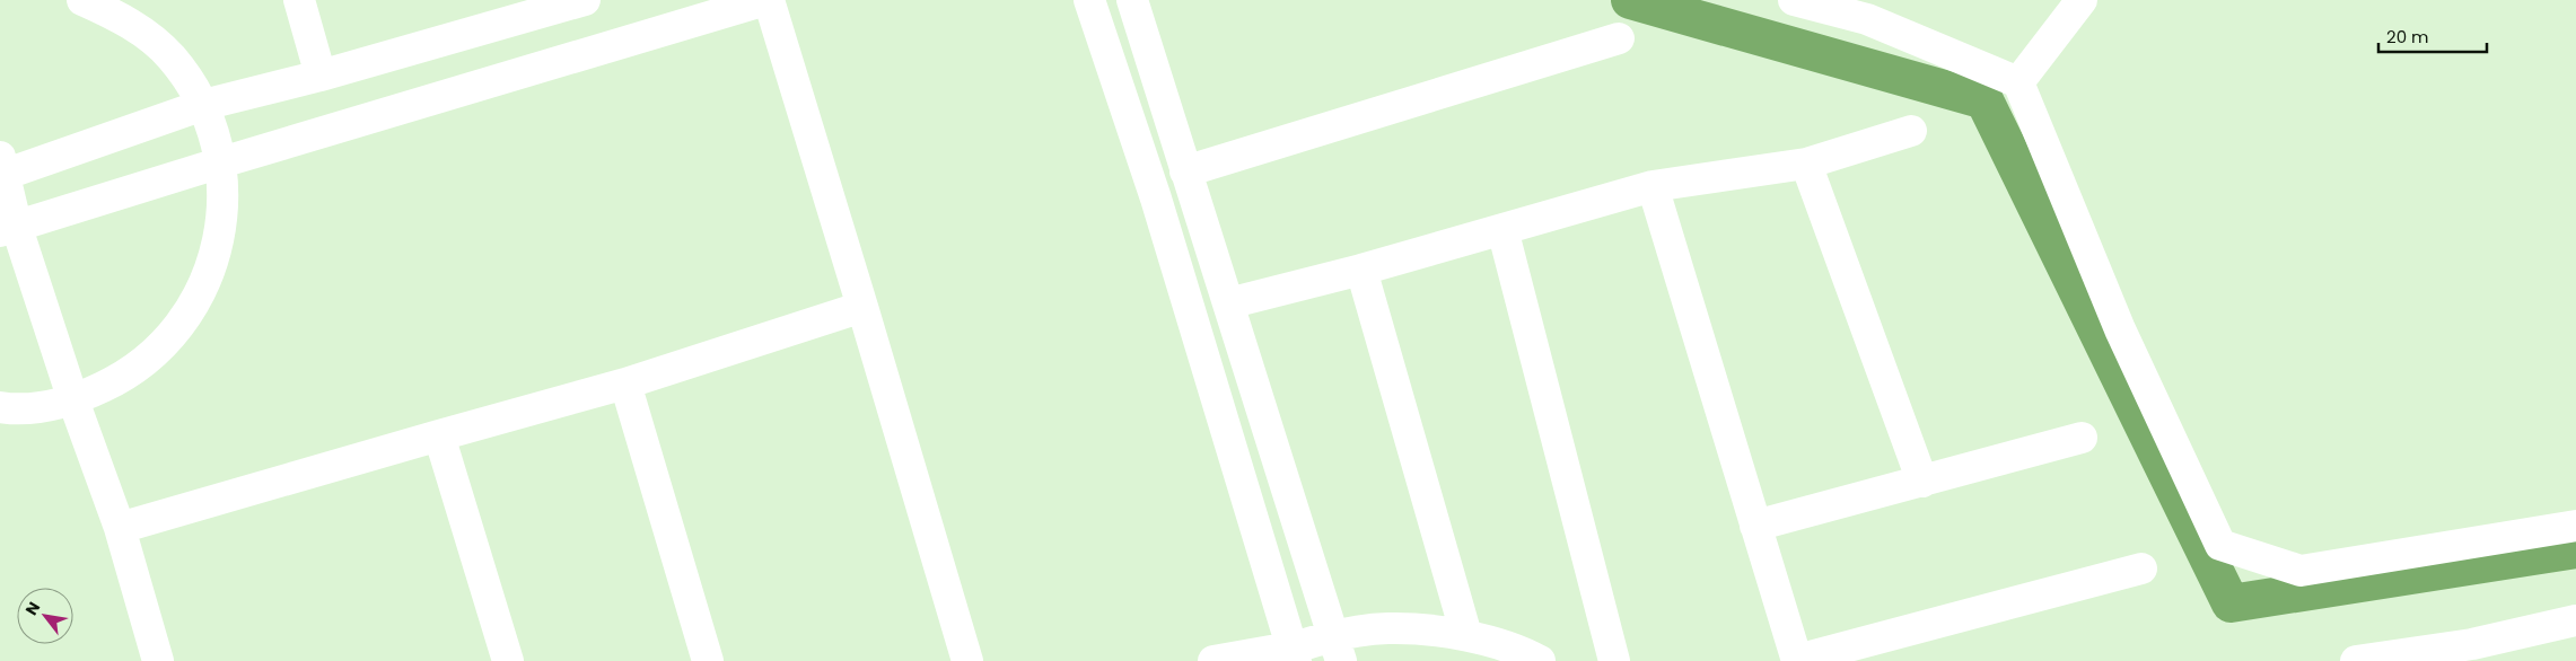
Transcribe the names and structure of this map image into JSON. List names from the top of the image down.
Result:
{
  "scale_bar": "20 m",
  "north": "top left"
}
